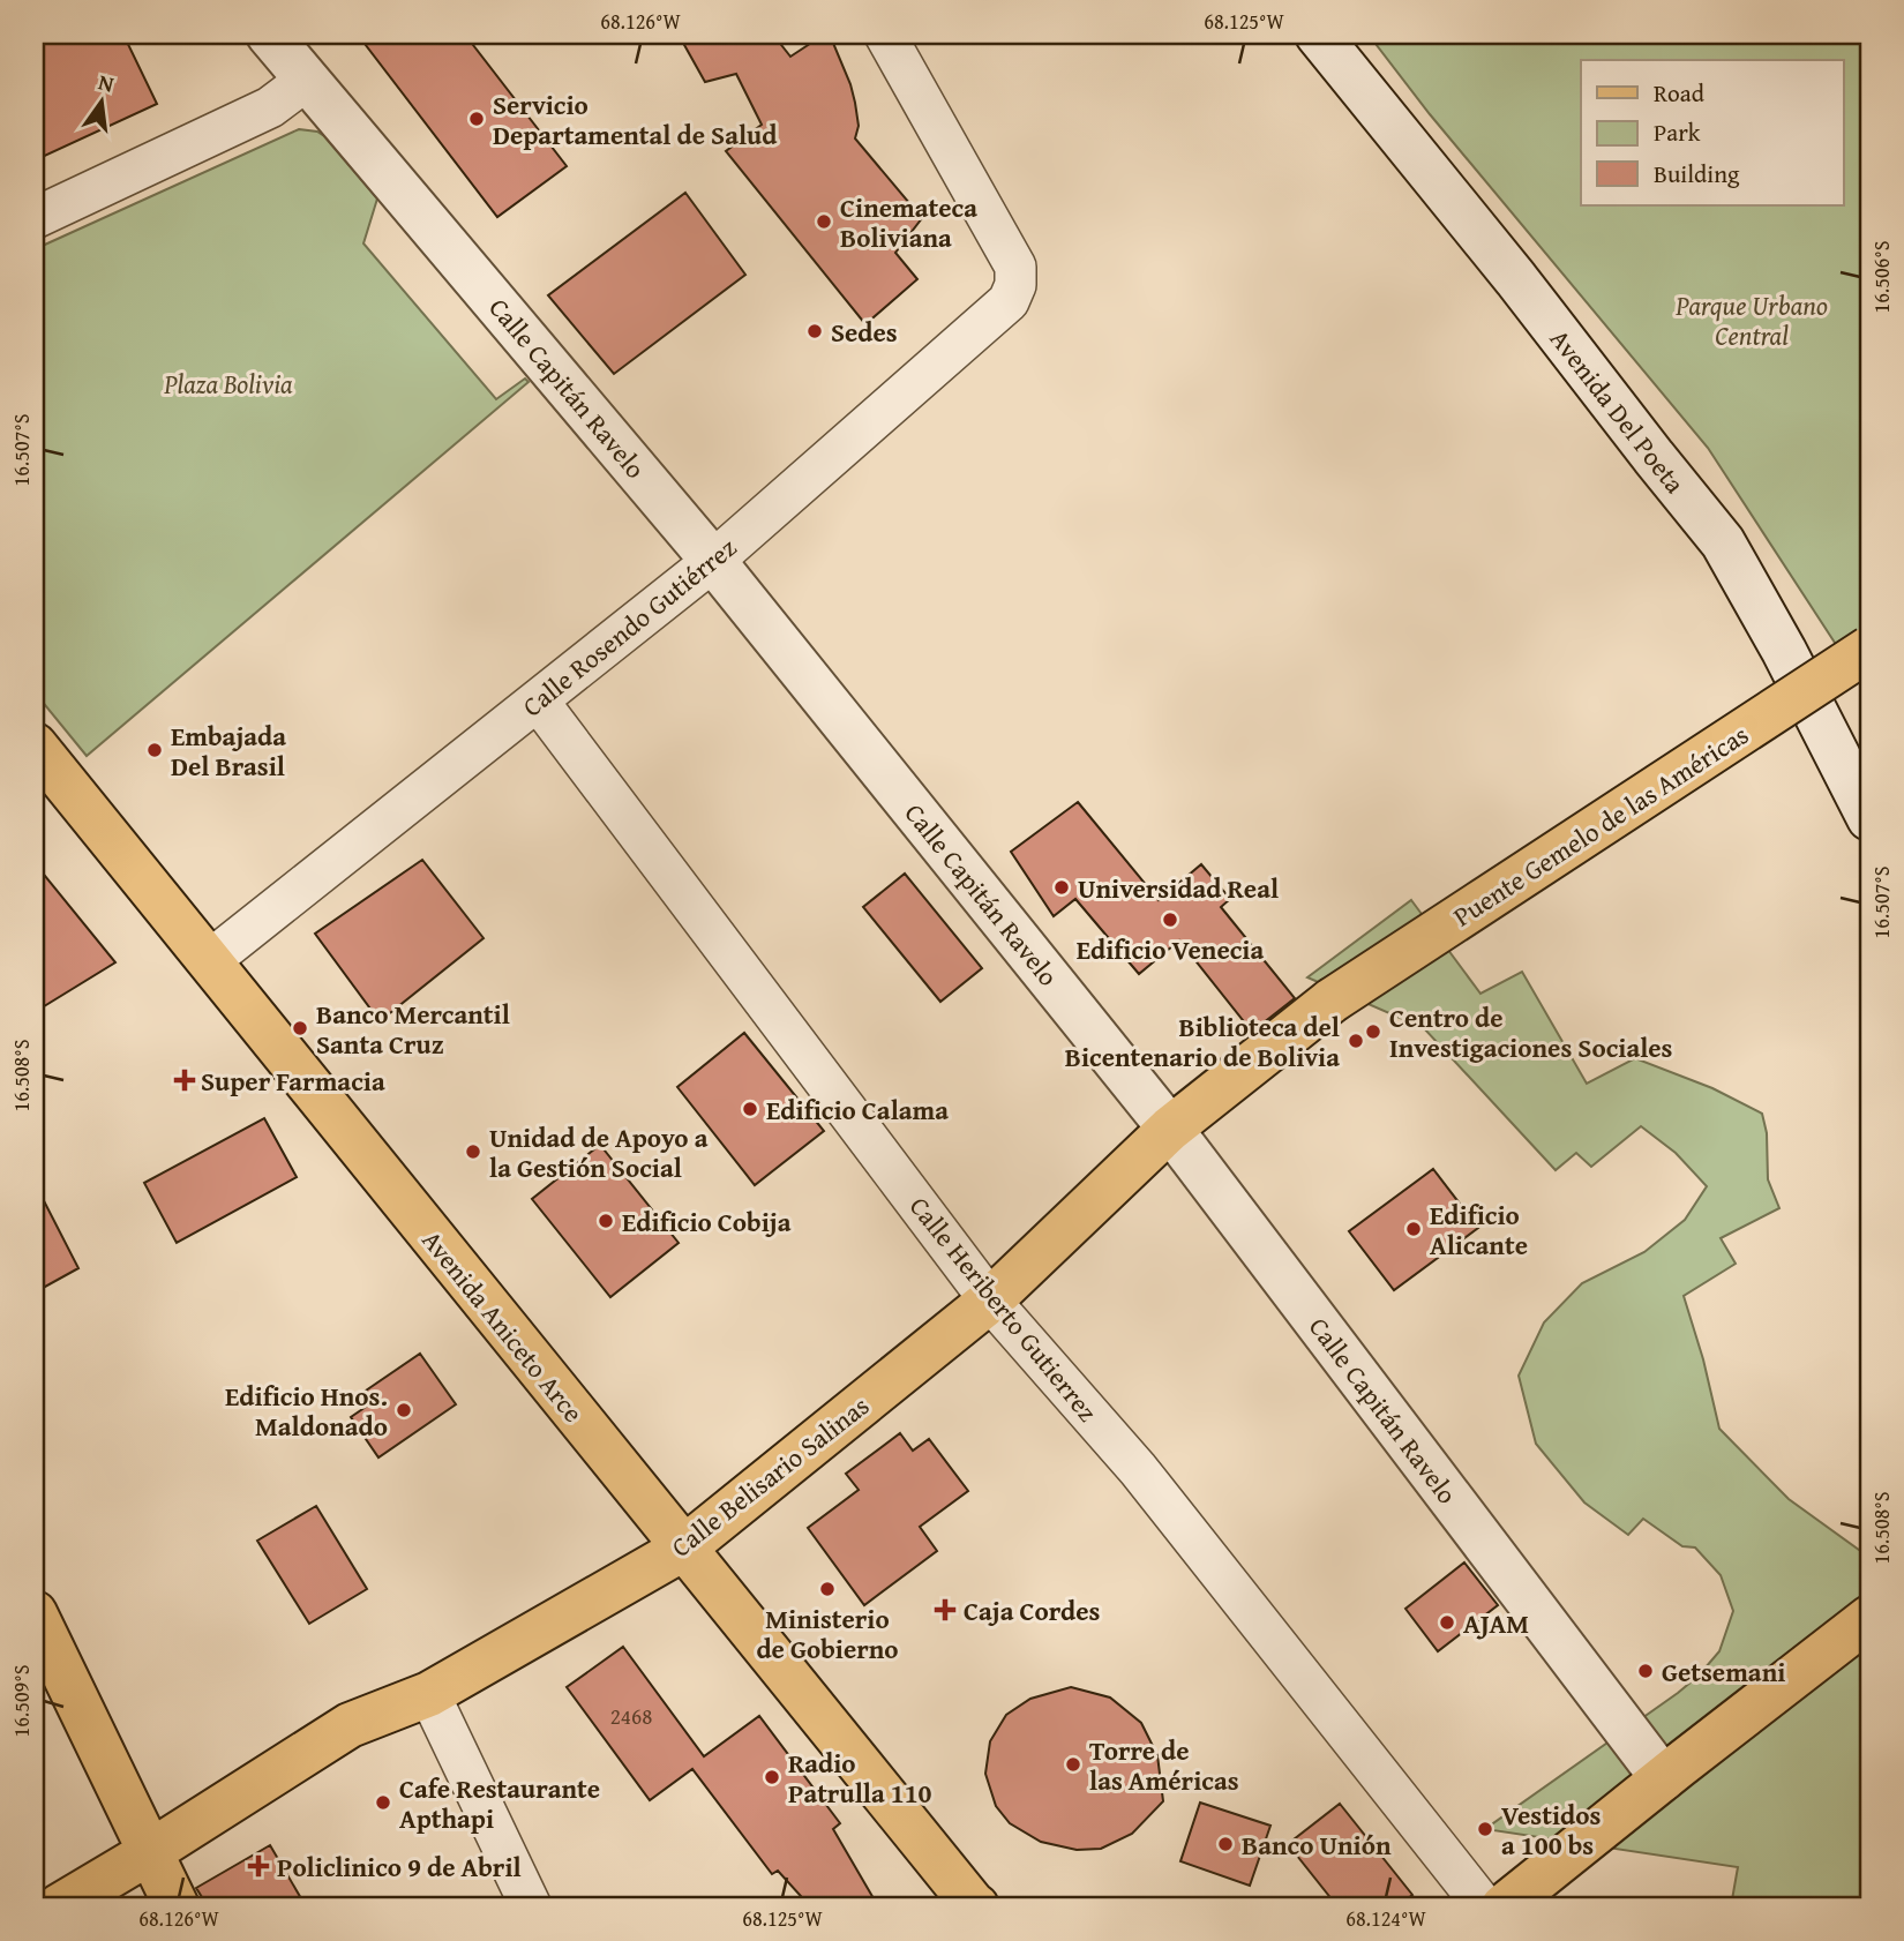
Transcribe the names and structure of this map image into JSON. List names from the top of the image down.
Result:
{
  "streets": {
    "main road": ["Puente Gemelo de las Américas", "Avenida Aniceto Arce", "Calle Belisario Salinas"],
    "street": [
      "Calle Capitán Ravelo",
      "Avenida Del Poeta",
      "Calle Rosendo Gutiérrez",
      "Calle Heriberto Gutierrez"
    ]
  },
  "crossings": [
    ["Calle Capitán Ravelo", "Calle Rosendo Gutiérrez"],
    ["Calle Capitán Ravelo", "Calle Belisario Salinas"],
    ["Calle Rosendo Gutiérrez", "Calle Heriberto Gutierrez"],
    ["Calle Rosendo Gutiérrez", "Avenida Aniceto Arce"],
    ["Puente Gemelo de las Américas", "Calle Belisario Salinas"],
    ["Calle Heriberto Gutierrez", "Calle Belisario Salinas"],
    ["Avenida Aniceto Arce", "Calle Belisario Salinas"]
  ],
  "parks": ["Parque Urbano Central", "Plaza Bolivia"],
  "places": {
    "other": [
      "Servicio Departamental de Salud",
      "Cinemateca Boliviana",
      "Sedes",
      "Embajada Del Brasil",
      "Universidad Real",
      "Edificio Venecia",
      "Banco Mercantil Santa Cruz",
      "Centro de Investigaciones Sociales",
      "Biblioteca del Bicentenario de Bolivia",
      "Edificio Calama",
      "Unidad de Apoyo a la Gestión Social",
      "Edificio Cobija",
      "Edificio Alicante",
      "Edificio Hnos. Maldonado",
      "Ministerio de Gobierno",
      "AJAM",
      "Getsemani",
      "Torre de las Américas",
      "Radio Patrulla 110",
      "Cafe Restaurante Apthapi",
      "Vestidos a 100 bs",
      "Banco Unión"
    ],
    "health": ["Super Farmacia", "Caja Cordes", "Policlinico 9 de Abril"]
  },
  "house_numbers": ["2468"],
  "legend": ["Road", "Park", "Building"],
  "north": "top",
  "coordinates": [
    "68.126°W",
    "68.125°W",
    "16.506°S",
    "16.507°S",
    "16.508°S",
    "16.509°S",
    "68.124°W"
  ]
}
